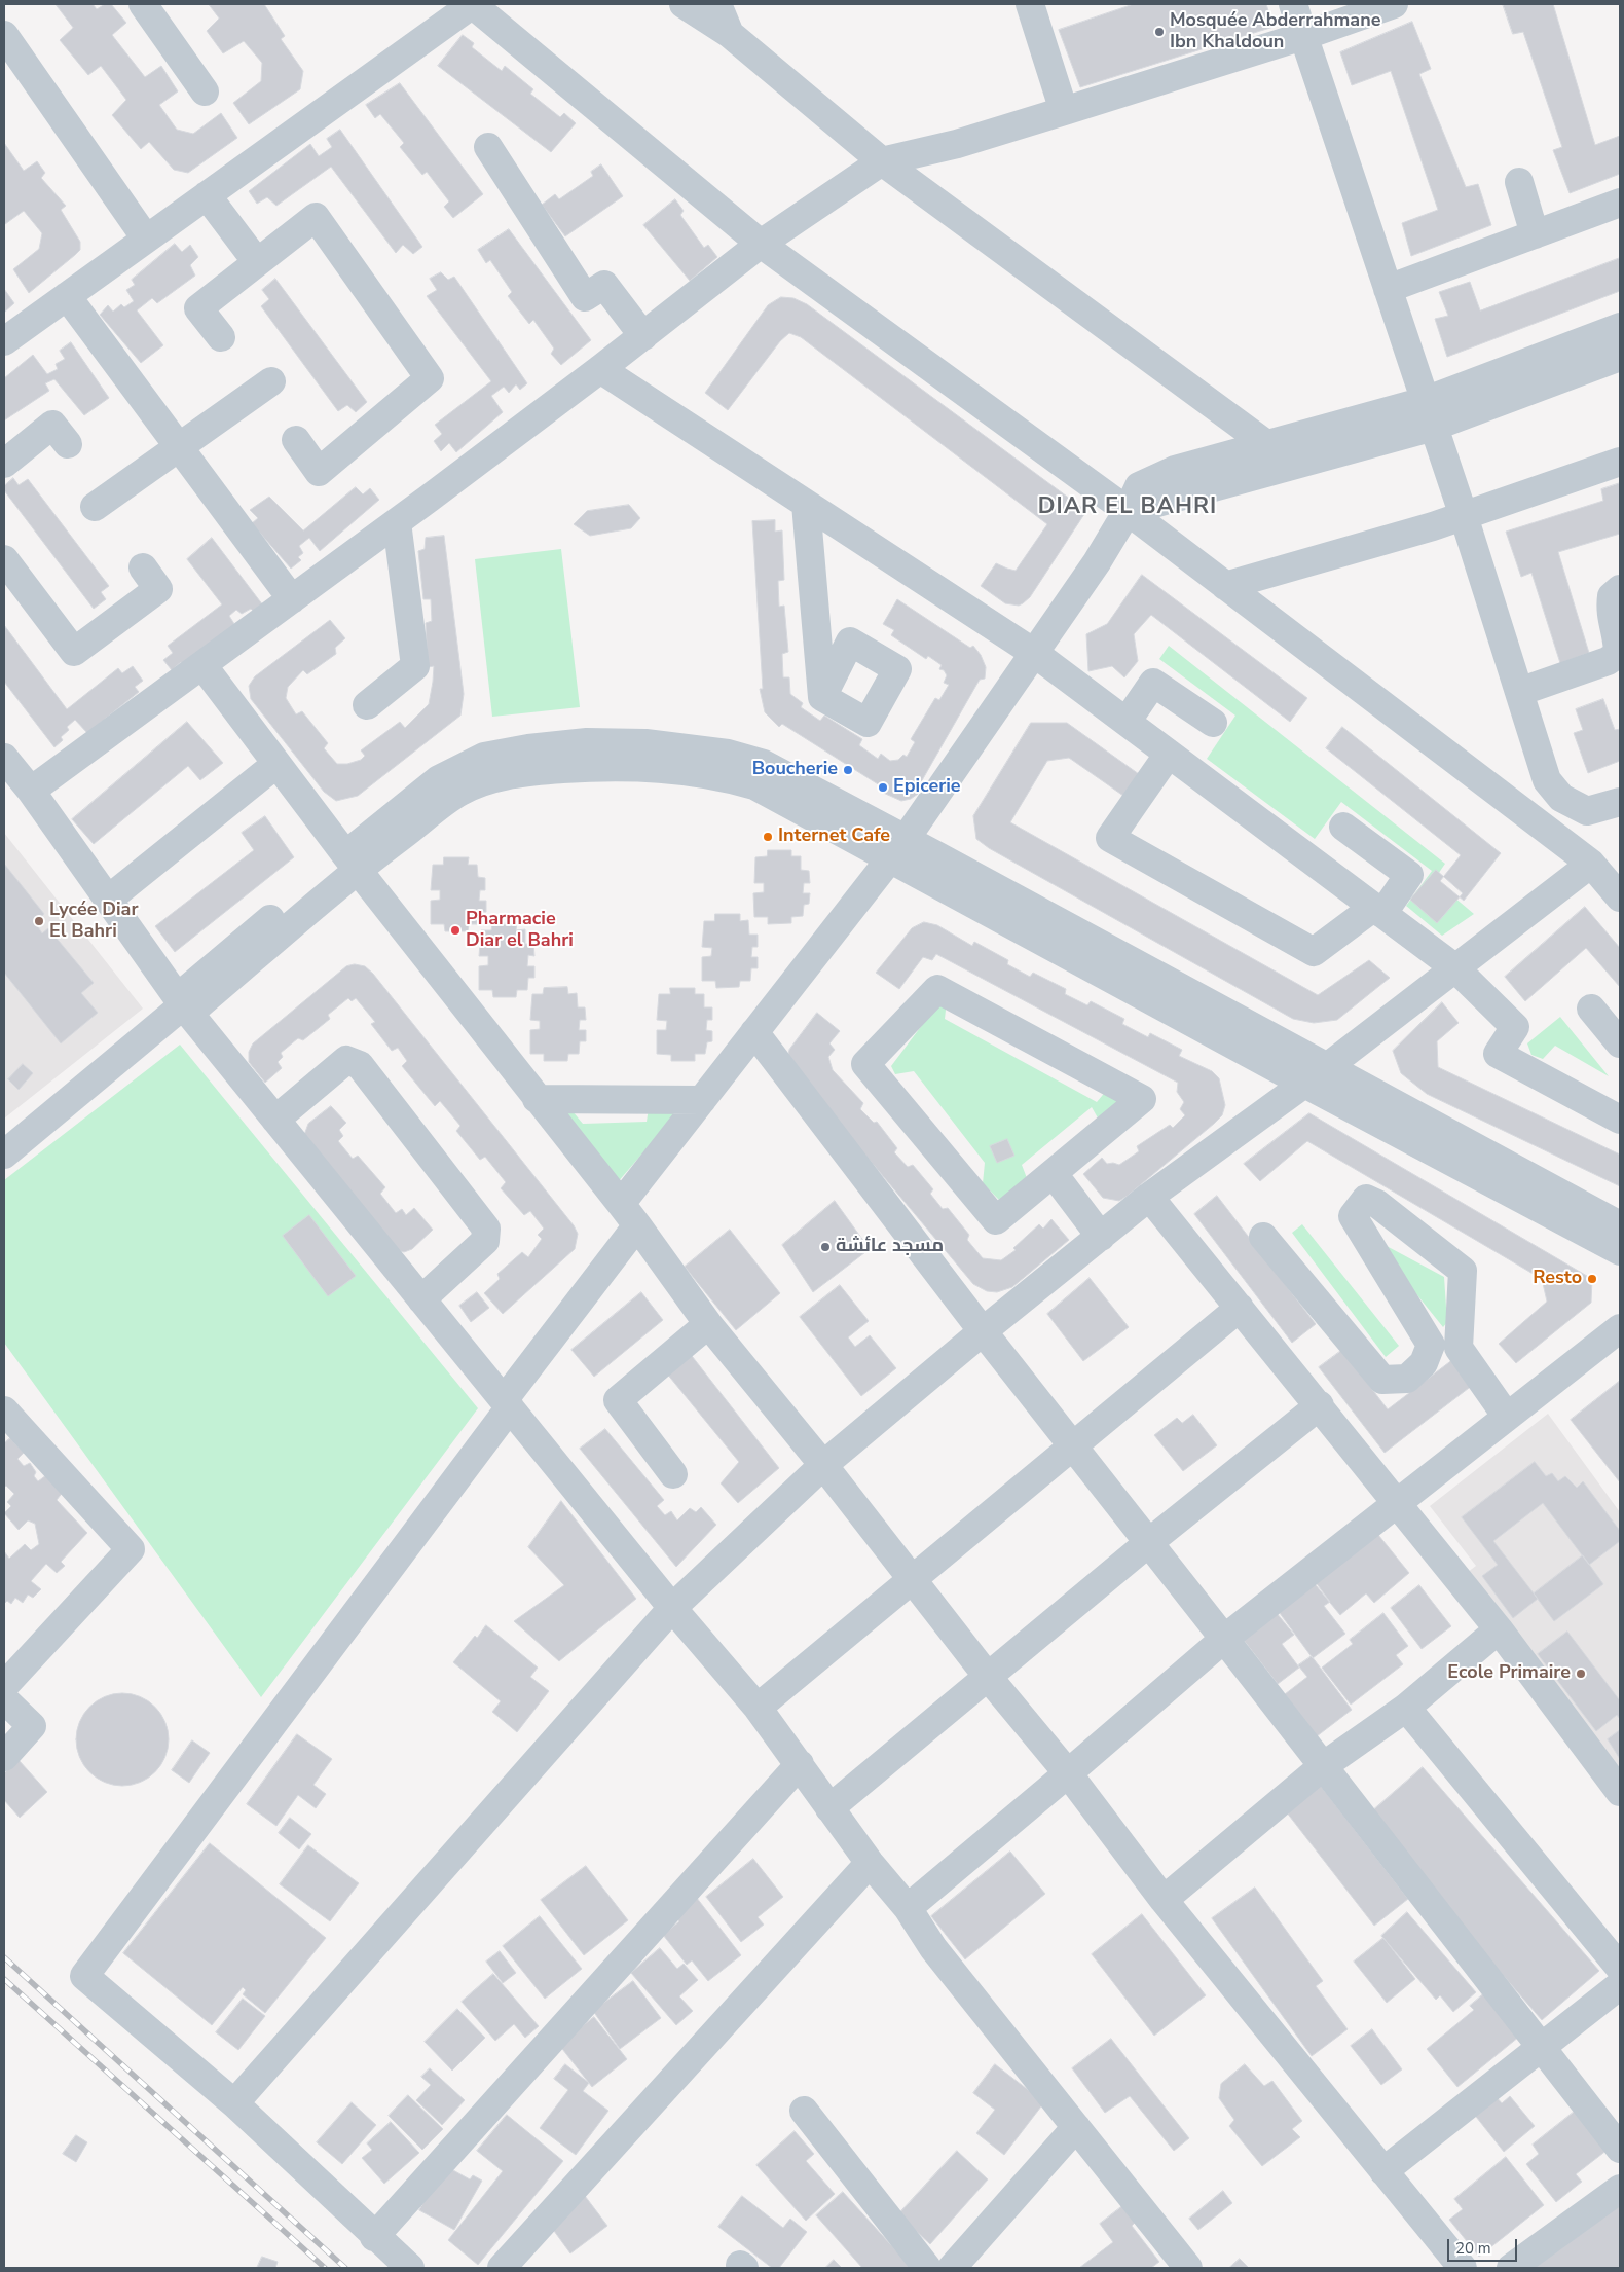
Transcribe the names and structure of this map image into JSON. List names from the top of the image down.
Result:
{
  "districts": ["DIAR EL BAHRI"],
  "places": [
    "Mosquée Abderrahmane Ibn Khaldoun",
    "Boucherie",
    "Epicerie",
    "Internet Cafe",
    "Lycée Diar El Bahri",
    "Pharmacie Diar el Bahri",
    "مسجد عائشة",
    "Resto",
    "Ecole Primaire"
  ],
  "scale_bar": "20 m"
}
